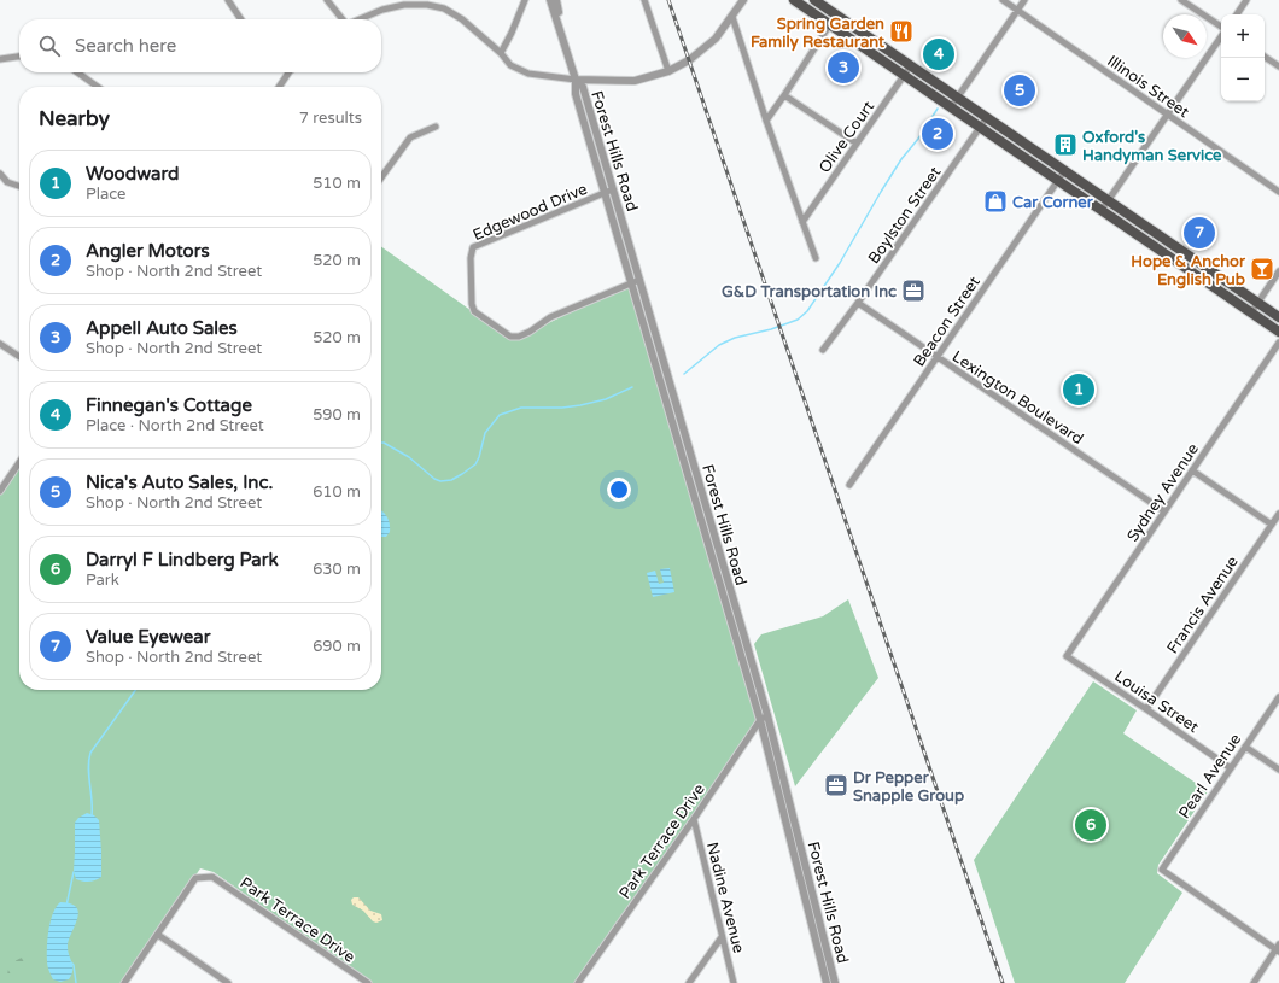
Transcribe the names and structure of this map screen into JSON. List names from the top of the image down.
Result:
{
  "streets": {
    "street": [
      "Illinois Street",
      "Olive Court",
      "Forest Hills Road",
      "Edgewood Drive",
      "Boylston Street",
      "Beacon Street",
      "Lexington Boulevard",
      "Sydney Avenue",
      "Francis Avenue",
      "Louisa Street",
      "Pearl Avenue",
      "Park Terrace Drive",
      "Nadine Avenue"
    ]
  },
  "crossings": [
    ["Forest Hills Road", "Edgewood Drive"],
    ["Forest Hills Road", "Park Terrace Drive"],
    ["Boylston Street", "Lexington Boulevard"],
    ["Beacon Street", "Lexington Boulevard"],
    ["Lexington Boulevard", "Sydney Avenue"],
    ["Sydney Avenue", "Louisa Street"],
    ["Francis Avenue", "Louisa Street"],
    ["Louisa Street", "Pearl Avenue"],
    ["Park Terrace Drive", "Nadine Avenue"]
  ],
  "places": {
    "restaurant": ["Spring Garden Family Restaurant"],
    "building": ["Oxford's Handyman Service"],
    "shop": ["Car Corner"],
    "bar": ["Hope & Anchor English Pub"],
    "office": ["G&D Transportation Inc", "Dr Pepper Snapple Group"]
  },
  "north": "bottom right",
  "page": {
    "map_buttons": ["+", "−"],
    "search": "Search here",
    "pins": [
      "4",
      "3",
      "5",
      "2",
      "7",
      "1",
      "6"
    ],
    "heading": ["Nearby", "7 results"],
    "list": [
      {
        "mark": "1",
        "name": "Woodward",
        "note": "Place",
        "value": "510 m"
      },
      {
        "mark": "2",
        "name": "Angler Motors",
        "note": "Shop · North 2nd Street",
        "value": "520 m"
      },
      {
        "mark": "3",
        "name": "Appell Auto Sales",
        "note": "Shop · North 2nd Street",
        "value": "520 m"
      },
      {
        "mark": "4",
        "name": "Finnegan's Cottage",
        "note": "Place · North 2nd Street",
        "value": "590 m"
      },
      {
        "mark": "5",
        "name": "Nica's Auto Sales, Inc.",
        "note": "Shop · North 2nd Street",
        "value": "610 m"
      },
      {
        "mark": "6",
        "name": "Darryl F Lindberg Park",
        "note": "Park",
        "value": "630 m"
      },
      {
        "mark": "7",
        "name": "Value Eyewear",
        "note": "Shop · North 2nd Street",
        "value": "690 m"
      }
    ]
  }
}
